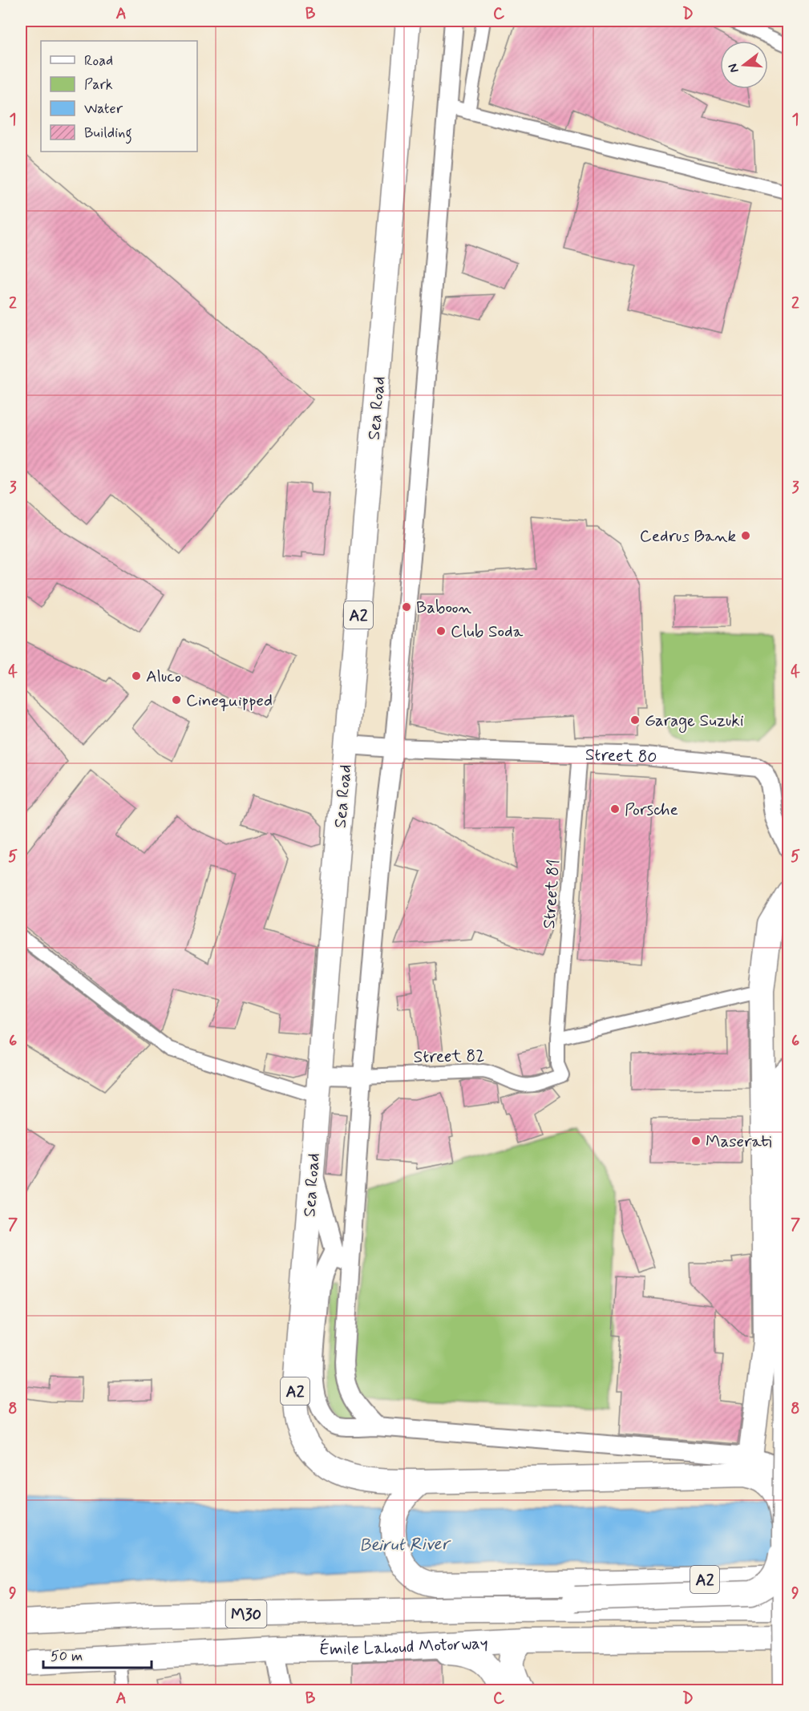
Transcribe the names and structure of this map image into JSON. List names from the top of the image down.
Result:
{
  "streets": {
    "highway": [
      "Sea Road",
      "A2",
      "M30",
      "Émile Lahoud Motorway"
    ],
    "street": ["Street 80", "Street 81", "Street 82"]
  },
  "crossings": [
    ["Sea Road", "A2"],
    ["Sea Road", "Street 80"],
    ["Street 80", "Street 81"],
    ["Street 81", "Street 82"]
  ],
  "water": ["Beirut River"],
  "places": [
    "Cedrus Bank",
    "Baboon",
    "Club Soda",
    "Aluco",
    "Cinequipped",
    "Garage Suzuki",
    "Porsche",
    "Maserati"
  ],
  "legend": [
    "Road",
    "Park",
    "Water",
    "Building"
  ],
  "scale_bar": "50 m",
  "north": "left",
  "grid": {
    "columns": [
      "A",
      "B",
      "C",
      "D"
    ],
    "rows": [
      "1",
      "2",
      "3",
      "4",
      "5",
      "6",
      "7",
      "8",
      "9"
    ]
  }
}
